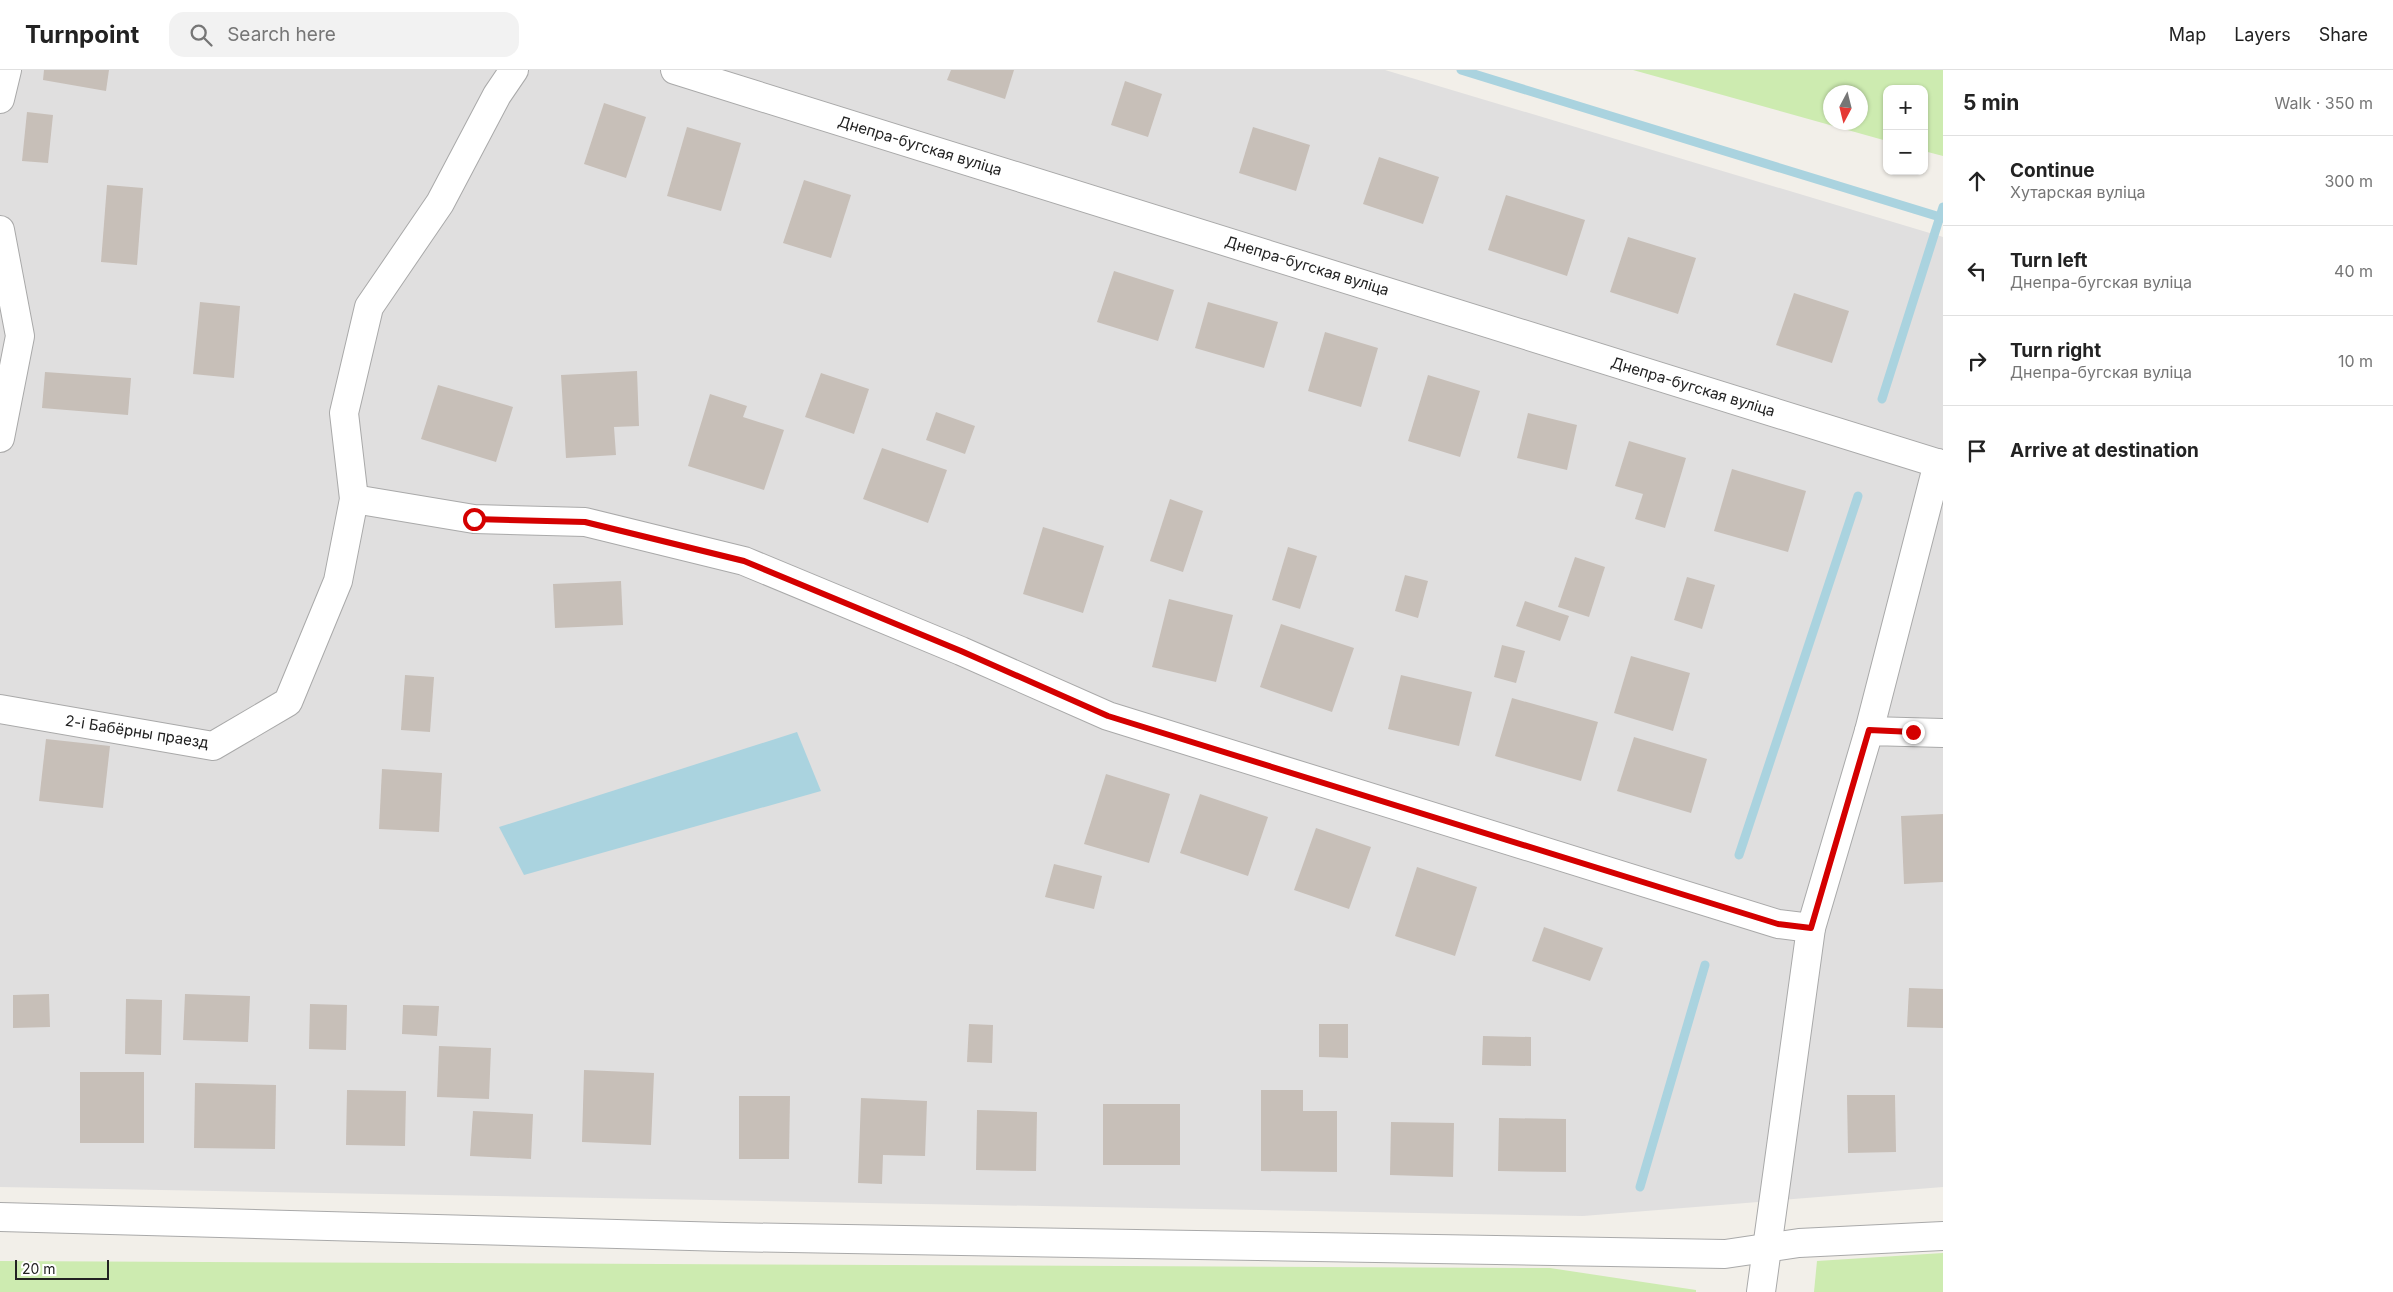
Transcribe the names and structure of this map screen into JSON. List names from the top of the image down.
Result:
{
  "streets": {
    "street": ["Днепра-бугская вуліца", "2-і Бабёрны праезд"]
  },
  "scale_bar": "20 m",
  "north": "bottom",
  "page": {
    "header": "Turnpoint",
    "search": "Search here",
    "nav": ["Map", "Layers", "Share"],
    "heading": ["5 min", "Walk · 350 m"],
    "map_buttons": ["+", "−"],
    "list": [
      ["Continue", "Хутарская вуліца", "300 m"],
      ["Turn left", "Днепра-бугская вуліца", "40 m"],
      ["Turn right", "Днепра-бугская вуліца", "10 m"],
      "Arrive at destination"
    ],
    "scale": "20 m"
  }
}
